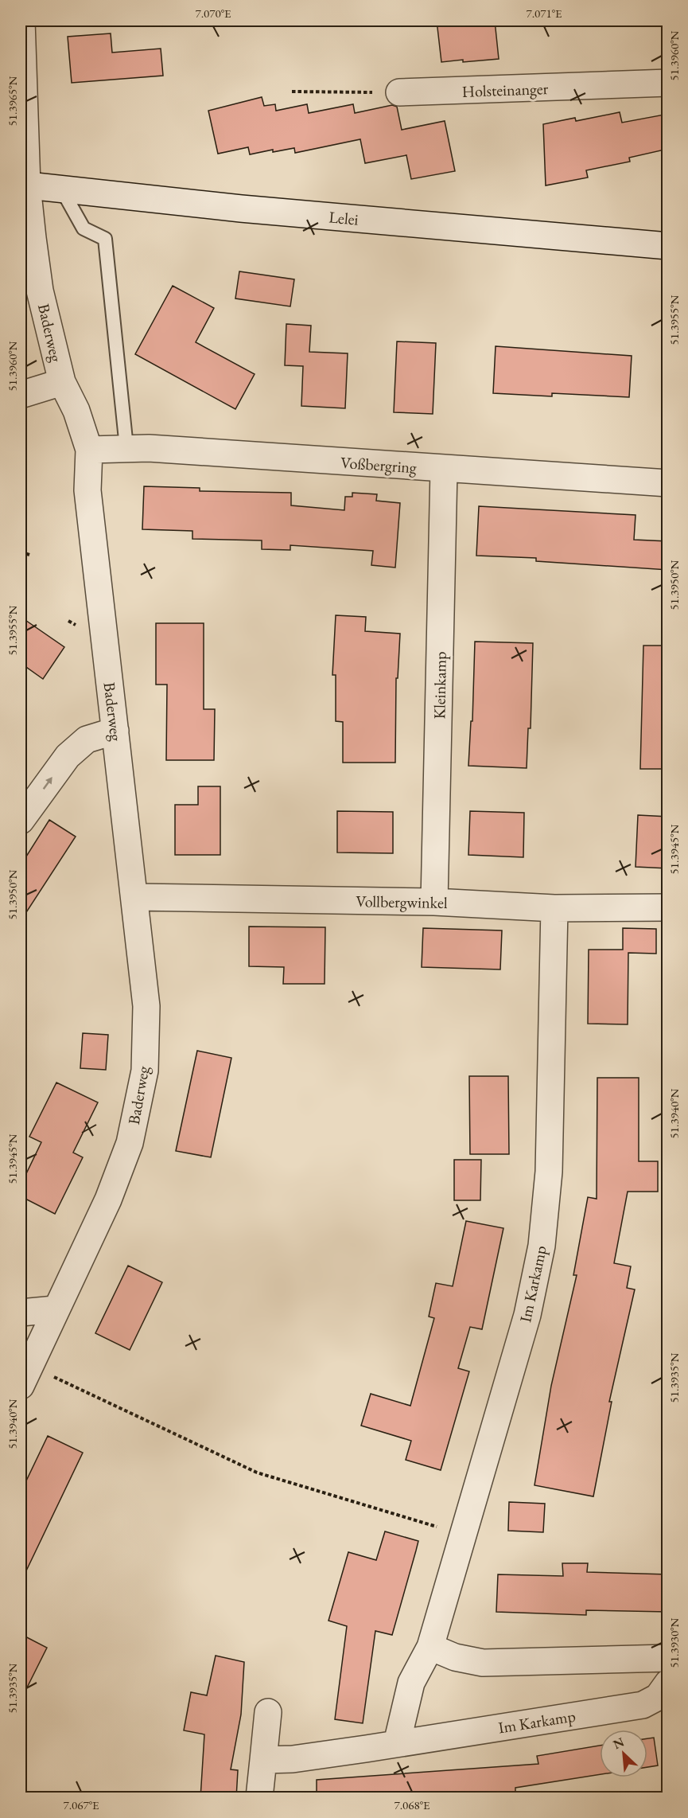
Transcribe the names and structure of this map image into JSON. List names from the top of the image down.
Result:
{
  "streets": {
    "street": [
      "Holsteinanger",
      "Lelei",
      "Baderweg",
      "Voßbergring",
      "Kleinkamp",
      "Vollbergwinkel",
      "Im Karkamp"
    ]
  },
  "crossings": [
    ["Lelei", "Baderweg"],
    ["Baderweg", "Voßbergring"],
    ["Baderweg", "Vollbergwinkel"],
    ["Voßbergring", "Kleinkamp"],
    ["Kleinkamp", "Vollbergwinkel"],
    ["Vollbergwinkel", "Im Karkamp"]
  ],
  "north": "top left",
  "coordinates": [
    "7.070°E",
    "7.071°E",
    "51.3960°N",
    "51.3965°N",
    "51.3955°N",
    "51.3950°N",
    "51.3945°N",
    "51.3940°N",
    "51.3935°N",
    "51.3930°N",
    "7.067°E",
    "7.068°E"
  ]
}
